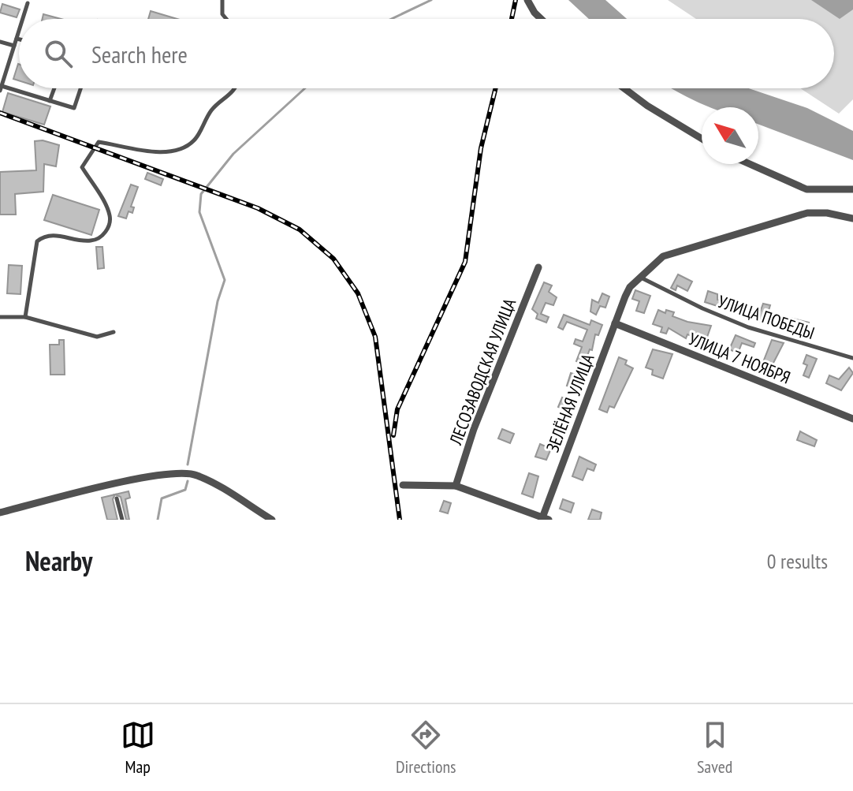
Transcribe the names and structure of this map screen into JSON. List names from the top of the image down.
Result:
{
  "streets": {
    "street": ["УЛИЦА 7 НОЯБРЯ", "ЛЕСОЗАВОДСКАЯ УЛИЦА", "ЗЕЛЁНАЯ УЛИЦА"],
    "lane": ["УЛИЦА ПОБЕДЫ"]
  },
  "crossings": [
    ["УЛИЦА ПОБЕДЫ", "ЗЕЛЁНАЯ УЛИЦА"],
    ["УЛИЦА 7 НОЯБРЯ", "ЗЕЛЁНАЯ УЛИЦА"]
  ],
  "north": "top left",
  "page": {
    "search": "Search here",
    "heading": ["Nearby", "0 results"],
    "nav": ["Map", "Directions", "Saved"]
  }
}
